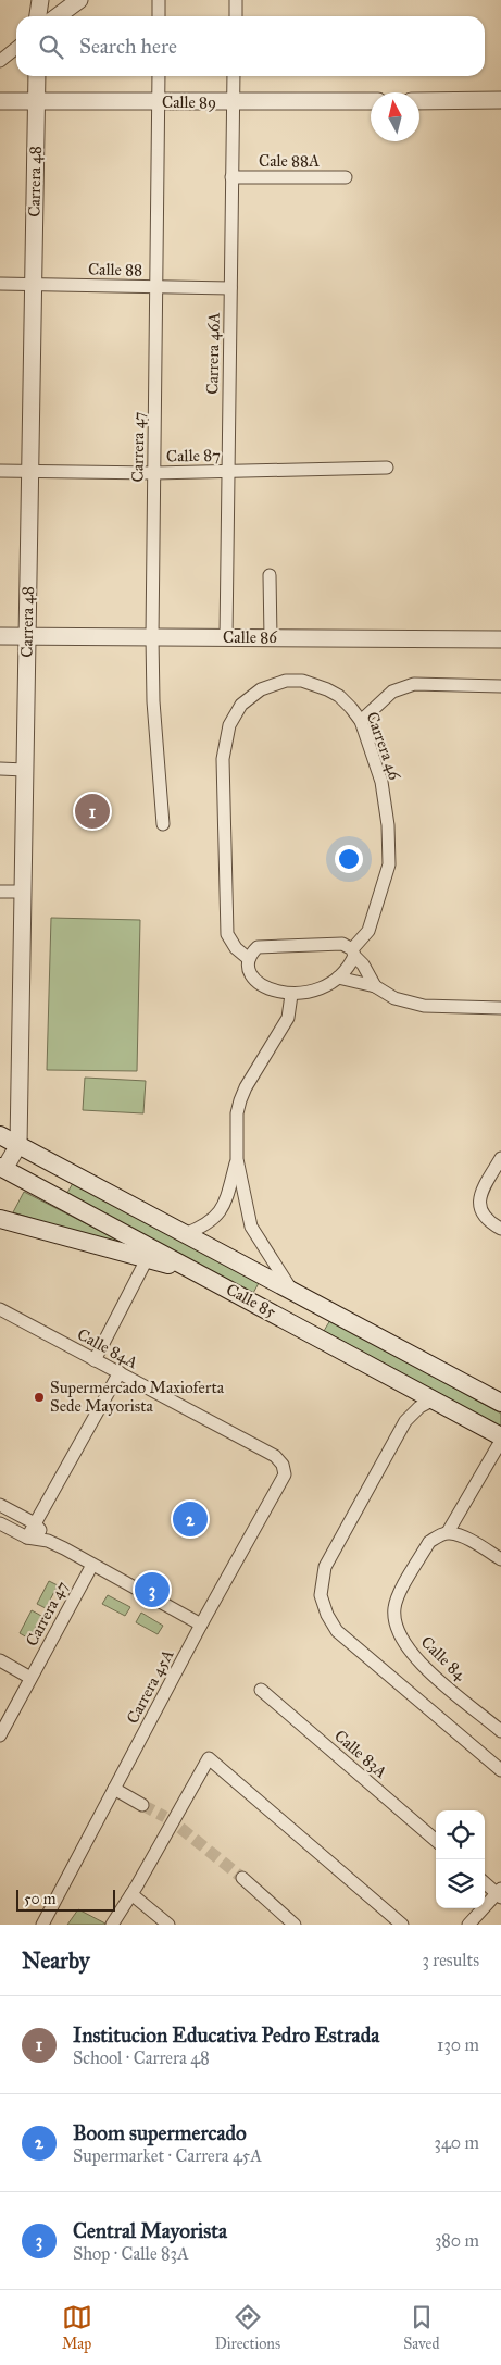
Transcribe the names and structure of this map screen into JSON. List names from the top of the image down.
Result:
{
  "streets": {
    "main road": ["Calle 85"],
    "street": [
      "Calle 89",
      "Cale 88A",
      "Carrera 48",
      "Calle 88",
      "Carrera 46A",
      "Carrera 47",
      "Calle 87",
      "Calle 86",
      "Carrera 46",
      "Calle 84A",
      "Calle 84",
      "Carrera 45A",
      "Calle 83A"
    ]
  },
  "crossings": [
    ["Calle 89", "Carrera 48"],
    ["Calle 89", "Carrera 46A"],
    ["Calle 89", "Carrera 47"],
    ["Cale 88A", "Carrera 46A"],
    ["Carrera 48", "Calle 88"],
    ["Carrera 48", "Calle 87"],
    ["Carrera 48", "Calle 86"],
    ["Carrera 48", "Calle 85"],
    ["Calle 88", "Carrera 46A"],
    ["Calle 88", "Carrera 47"],
    ["Carrera 46A", "Calle 87"],
    ["Carrera 46A", "Calle 86"],
    ["Carrera 47", "Calle 87"],
    ["Carrera 47", "Calle 86"],
    ["Calle 84A", "Carrera 45A"]
  ],
  "places": ["Supermercado Maxioferta Sede Mayorista"],
  "scale_bar": "50 m",
  "north": "top",
  "page": {
    "search": "Search here",
    "pins": ["1", "2", "3"],
    "scale": "50 m",
    "heading": ["Nearby", "3 results"],
    "list": [
      {
        "mark": "1",
        "name": "Institucion Educativa Pedro Estrada",
        "note": "School · Carrera 48",
        "value": "130 m"
      },
      {
        "mark": "2",
        "name": "Boom supermercado",
        "note": "Supermarket · Carrera 45A",
        "value": "340 m"
      },
      {
        "mark": "3",
        "name": "Central Mayorista",
        "note": "Shop · Calle 83A",
        "value": "380 m"
      }
    ],
    "nav": ["Map", "Directions", "Saved"]
  }
}
